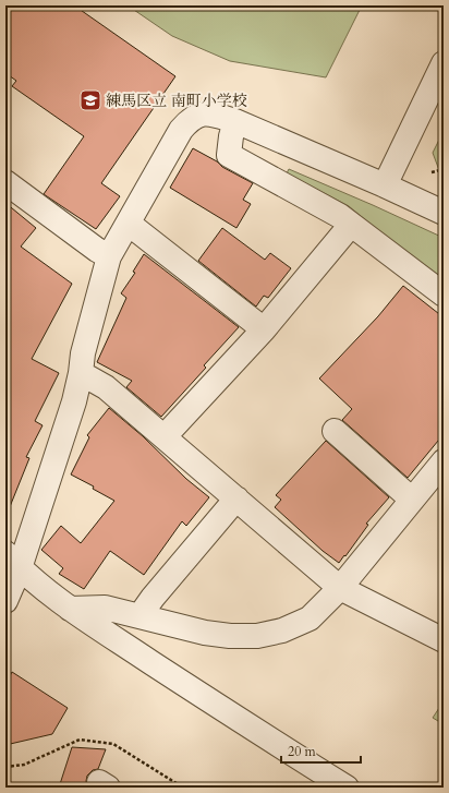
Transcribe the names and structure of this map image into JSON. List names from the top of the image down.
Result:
{
  "places": {
    "school or university": ["練馬区立 南町小学校"]
  },
  "scale_bar": "20 m"
}
